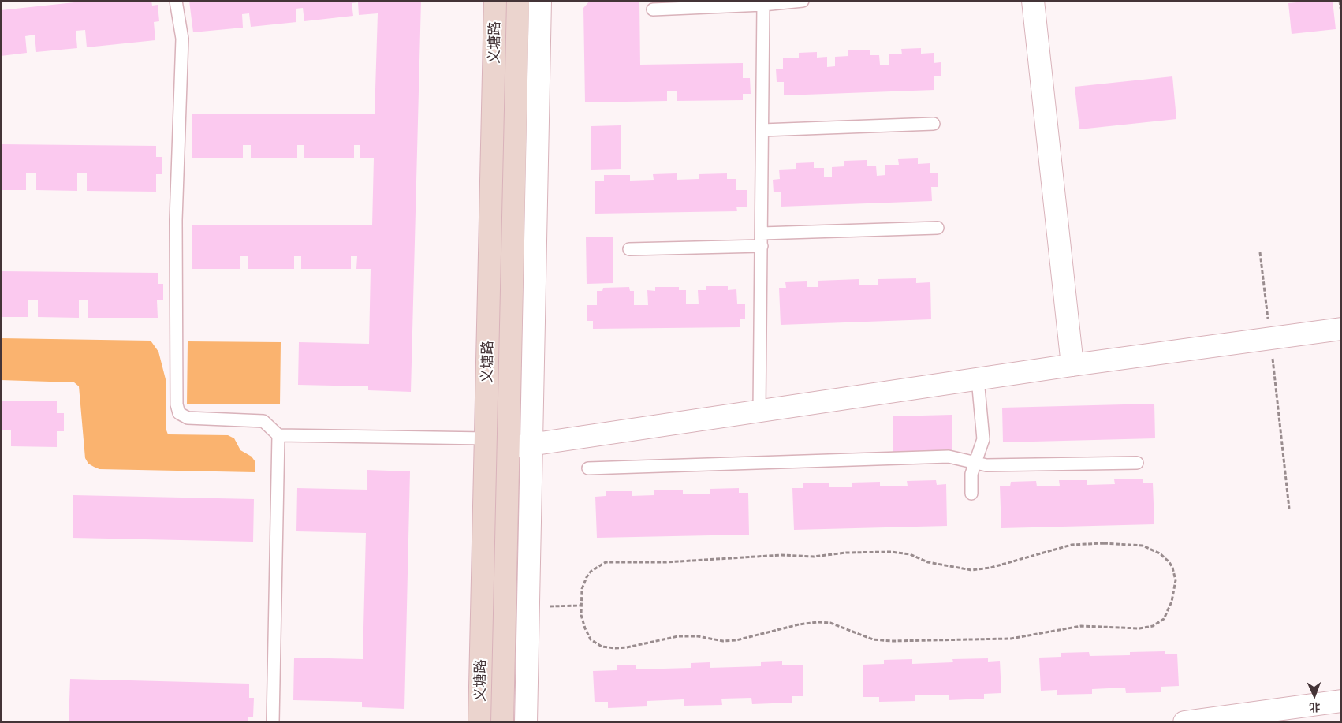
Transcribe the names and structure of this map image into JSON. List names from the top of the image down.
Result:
{
  "streets": {
    "main road": ["义塘路"]
  },
  "north": "bottom"
}
